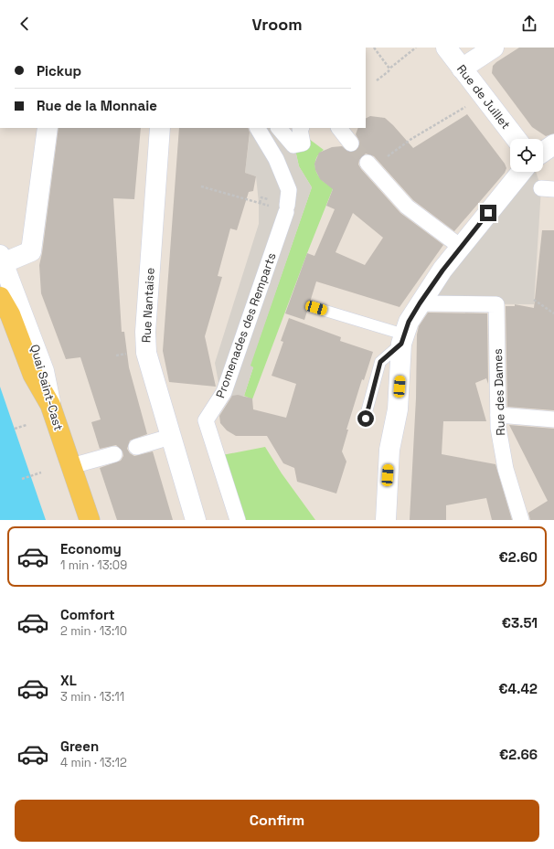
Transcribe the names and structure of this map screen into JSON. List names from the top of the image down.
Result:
{
  "streets": {
    "main road": ["Quai Saint-Cast"],
    "street": [
      "Rue de Juillet",
      "Rue Nantaise",
      "Promenades des Remparts",
      "Rue des Dames"
    ]
  },
  "page": {
    "header": "Vroom",
    "banner": ["Pickup", "Rue de la Monnaie"],
    "list": [
      {
        "name": "Economy",
        "note": "1 min · 13:09",
        "value": "€2.60"
      },
      {
        "name": "Comfort",
        "note": "2 min · 13:10",
        "value": "€3.51"
      },
      {
        "name": "XL",
        "note": "3 min · 13:11",
        "value": "€4.42"
      },
      {
        "name": "Green",
        "note": "4 min · 13:12",
        "value": "€2.66"
      }
    ],
    "buttons": "Confirm"
  }
}
